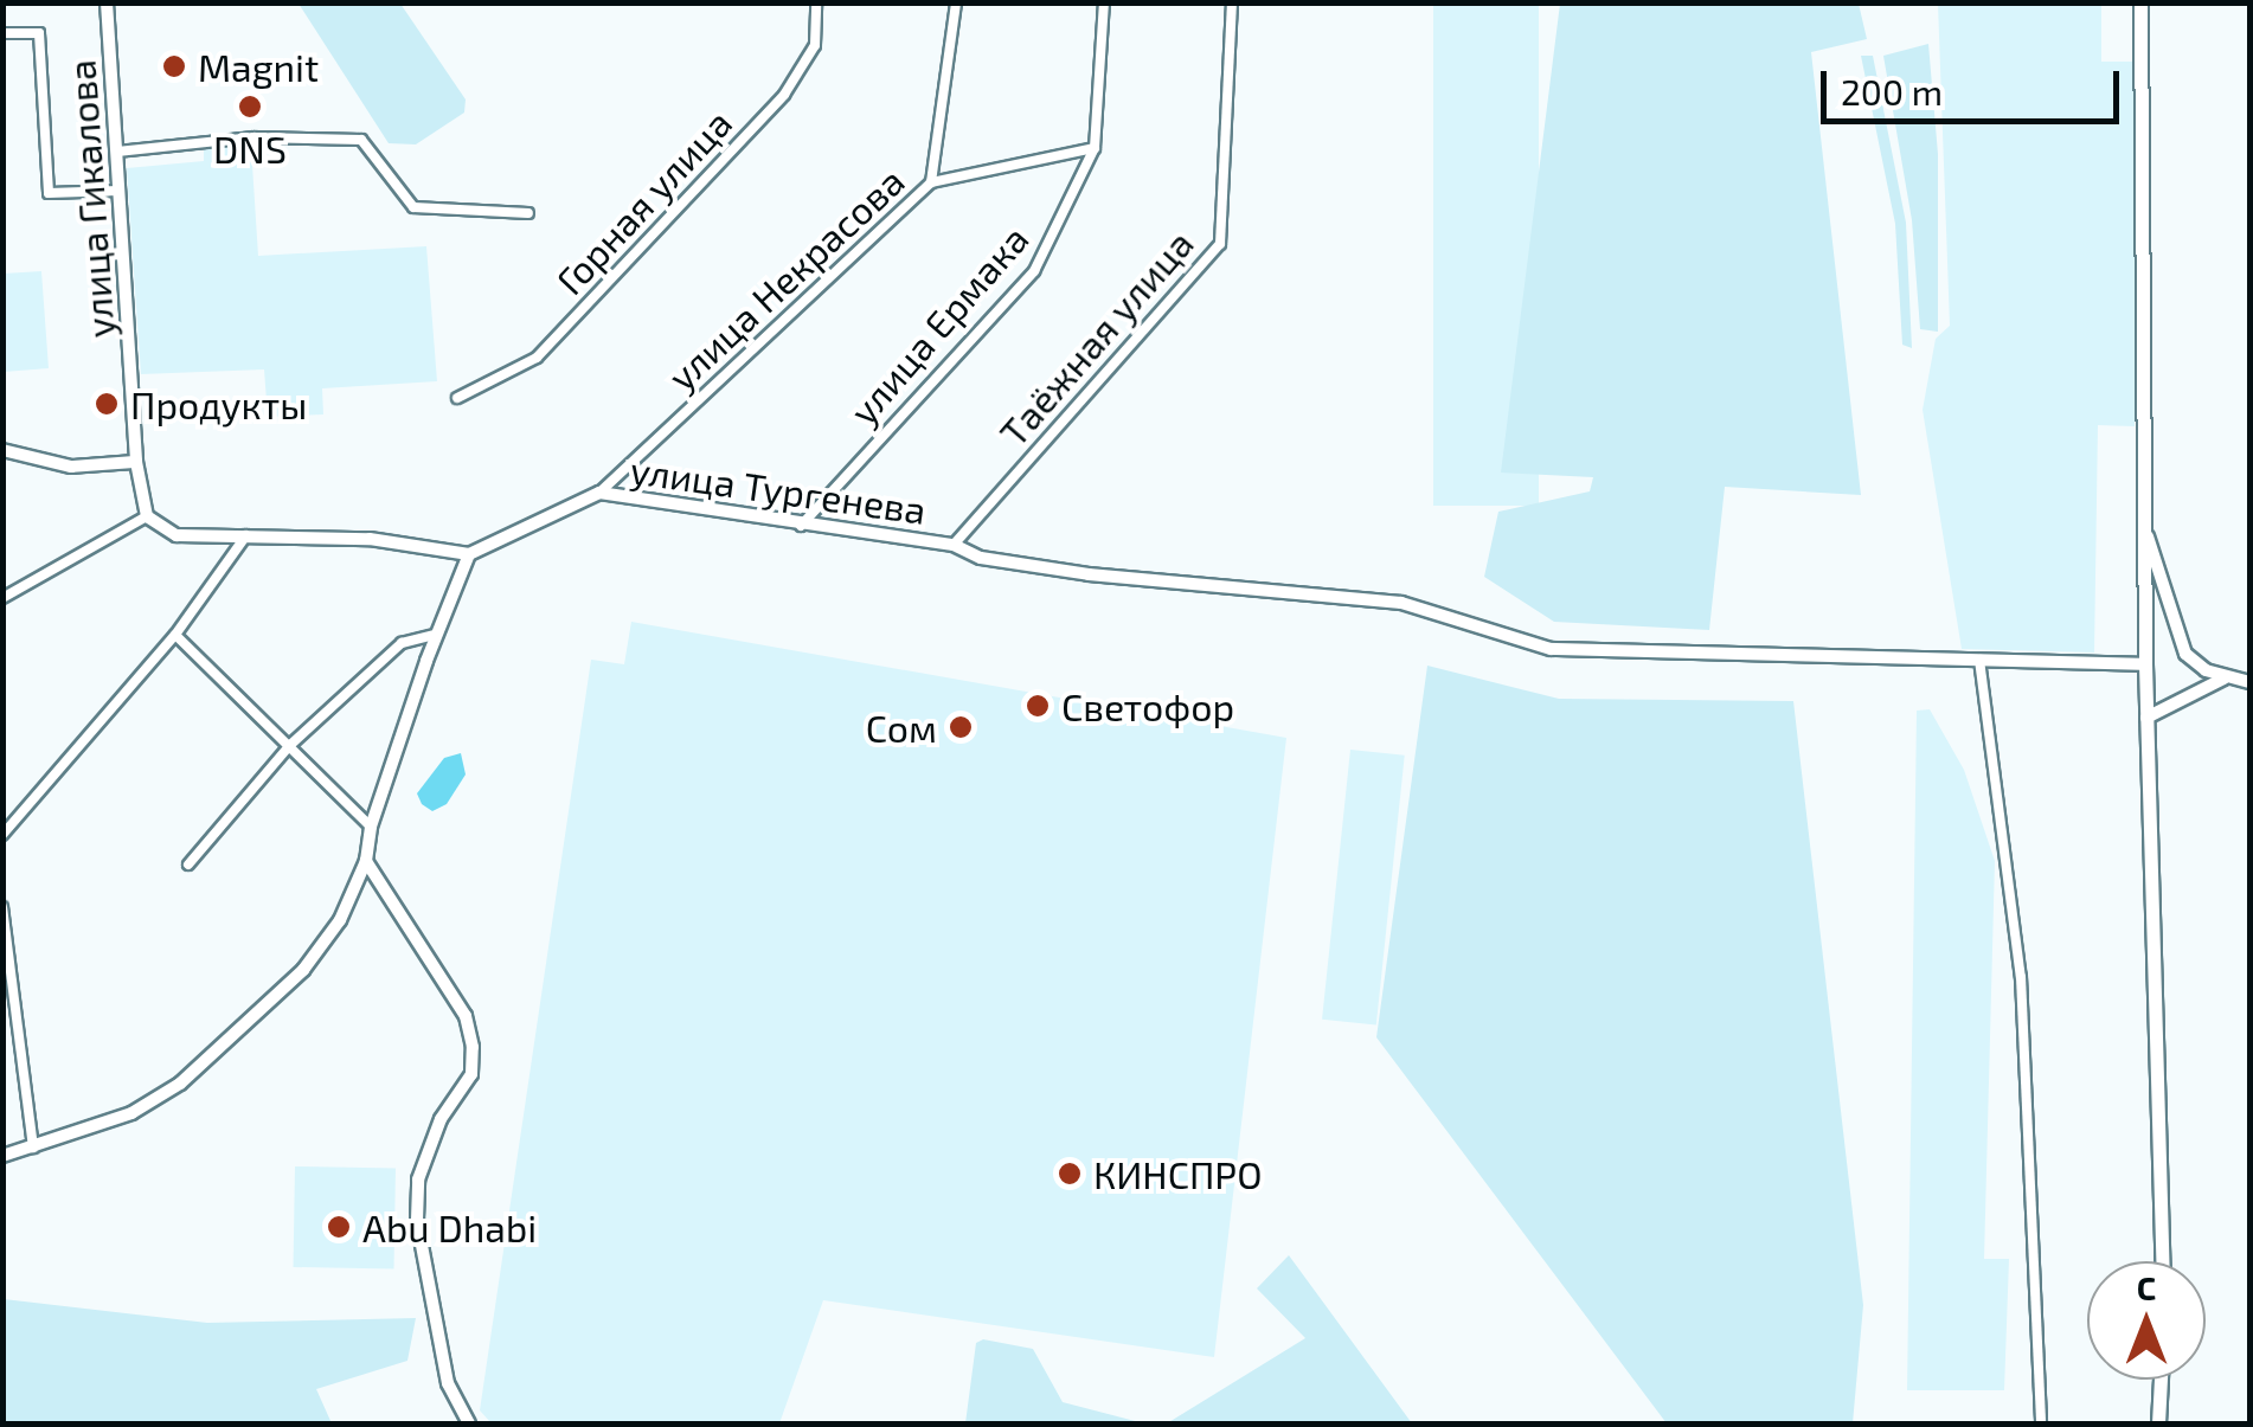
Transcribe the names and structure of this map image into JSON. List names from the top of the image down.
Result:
{
  "streets": {
    "street": [
      "улица Гикалова",
      "Горная улица",
      "улица Некрасова",
      "улица Ермака",
      "Таёжная улица",
      "улица Тургенева"
    ]
  },
  "crossings": [
    ["улица Некрасова", "улица Тургенева"],
    ["улица Ермака", "улица Тургенева"],
    ["Таёжная улица", "улица Тургенева"]
  ],
  "places": [
    "Magnit",
    "DNS",
    "Продукты",
    "Светофор",
    "Сом",
    "КИНСПРО",
    "Abu Dhabi"
  ],
  "scale_bar": "200 m",
  "north": "top"
}
